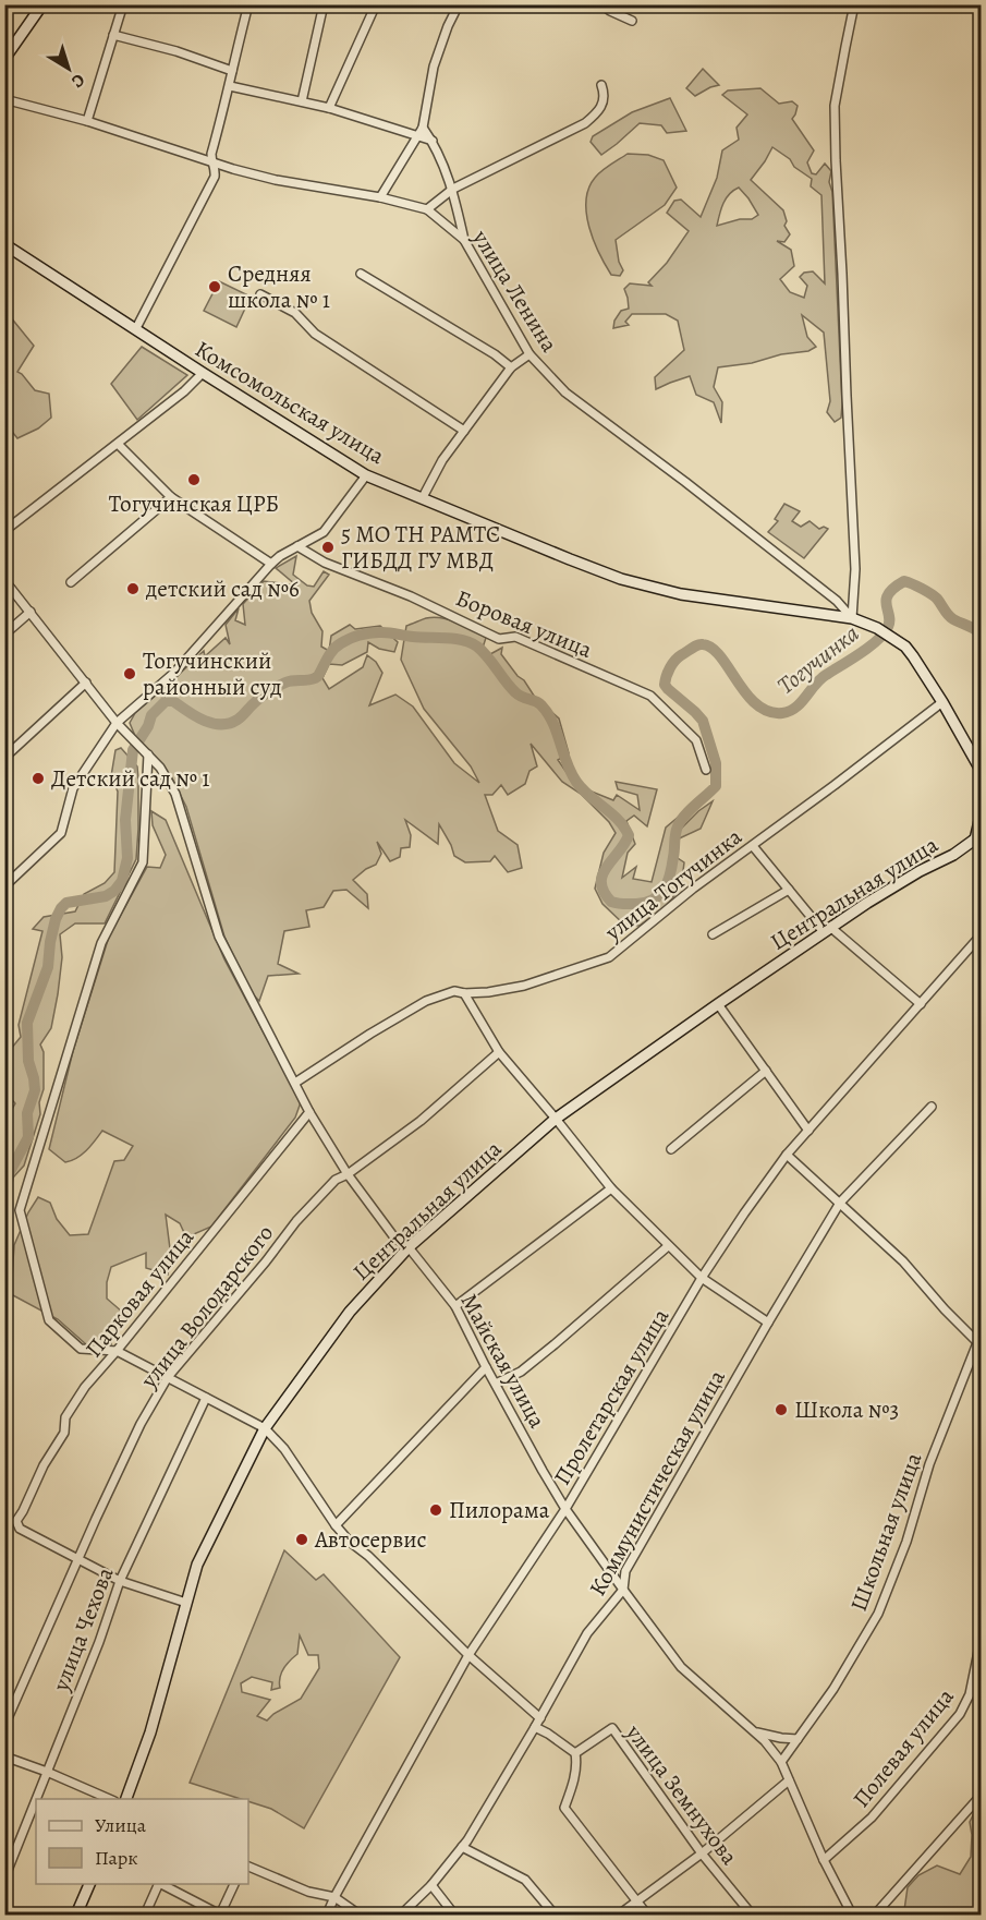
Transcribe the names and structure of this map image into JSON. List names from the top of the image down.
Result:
{
  "streets": {
    "main road": ["Комсомольская улица", "Центральная улица"],
    "street": [
      "улица Ленина",
      "Боровая улица",
      "улица Тогучинка",
      "Парковая улица",
      "улица Володарского",
      "Майская улица",
      "Пролетарская улица",
      "Коммунистическая улица",
      "Школьная улица",
      "улица Чехова",
      "Полевая улица",
      "улица Земнухова"
    ]
  },
  "crossings": [
    ["улица Ленина", "Комсомольская улица"],
    ["Комсомольская улица", "улица Тогучинка"],
    ["улица Тогучинка", "Майская улица"],
    ["Центральная улица", "Майская улица"],
    ["Парковая улица", "улица Володарского"],
    ["Парковая улица", "Майская улица"],
    ["улица Володарского", "Майская улица"],
    ["Майская улица", "Пролетарская улица"],
    ["Майская улица", "Коммунистическая улица"],
    ["Майская улица", "Школьная улица"],
    ["Майская улица", "Полевая улица"]
  ],
  "water": ["Тогучинка"],
  "places": [
    "Средняя школа № 1",
    "Тогучинская ЦРБ",
    "5 МО ТН РАМТС ГИБДД ГУ МВД",
    "детский сад №6",
    "Тогучинский районный суд",
    "Детский сад № 1",
    "Школа №3",
    "Пилорама",
    "Автосервис"
  ],
  "legend": ["Улица", "Парк"],
  "north": "bottom right"
}
